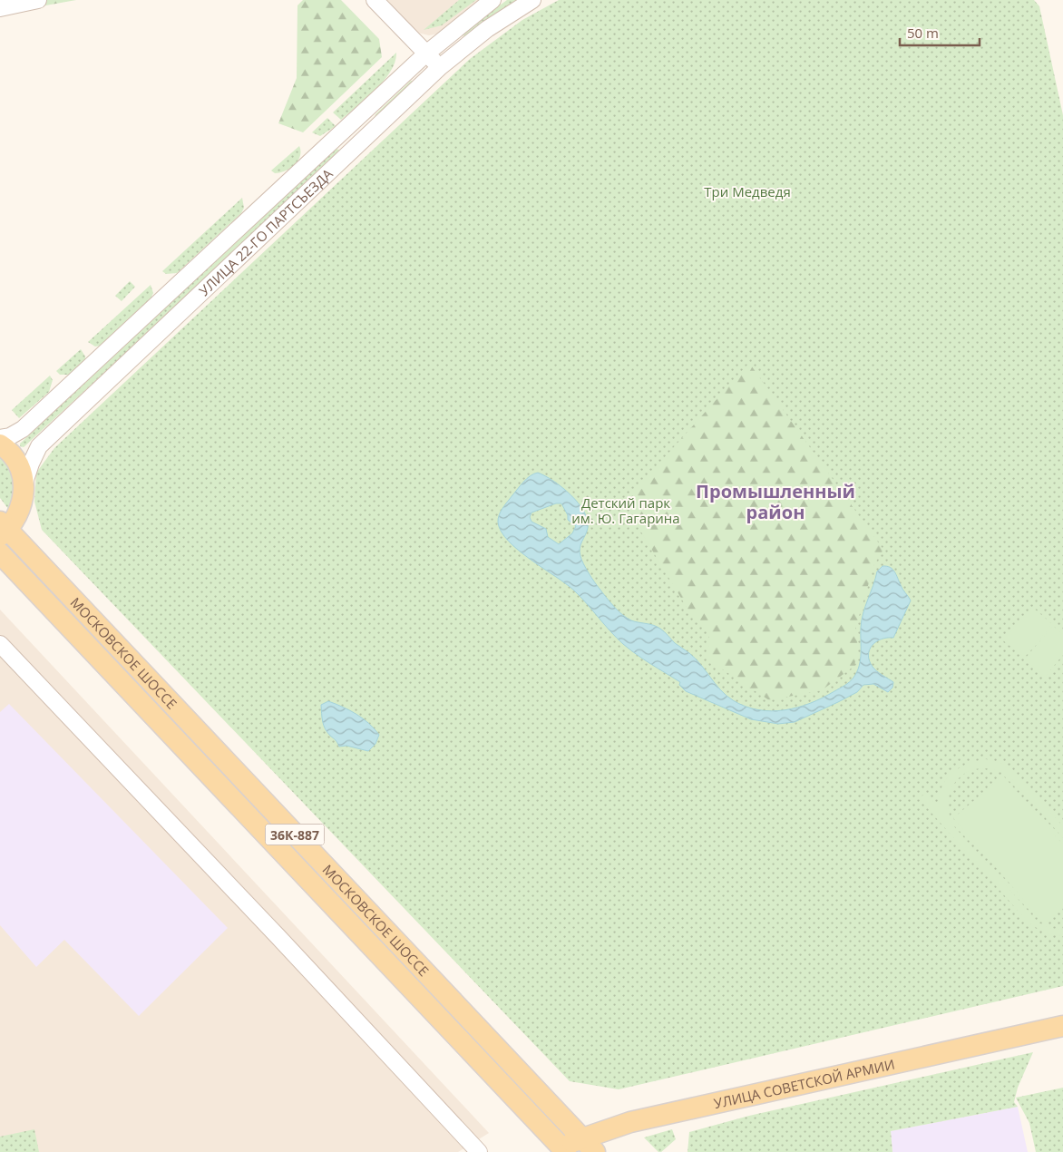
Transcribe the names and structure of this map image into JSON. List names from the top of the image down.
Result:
{
  "streets": {
    "main road": ["МОСКОВСКОЕ ШОССЕ", "36К-887", "УЛИЦА СОВЕТСКОЙ АРМИИ"],
    "street": ["УЛИЦА 22-ГО ПАРТСЪЕЗДА"]
  },
  "crossings": [
    ["УЛИЦА 22-ГО ПАРТСЪЕЗДА", "МОСКОВСКОЕ ШОССЕ"],
    ["МОСКОВСКОЕ ШОССЕ", "УЛИЦА СОВЕТСКОЙ АРМИИ"]
  ],
  "districts": ["Промышленный район"],
  "parks": ["Три Медведя", "Детский парк им. Ю. Гагарина"],
  "scale_bar": "50 m"
}
